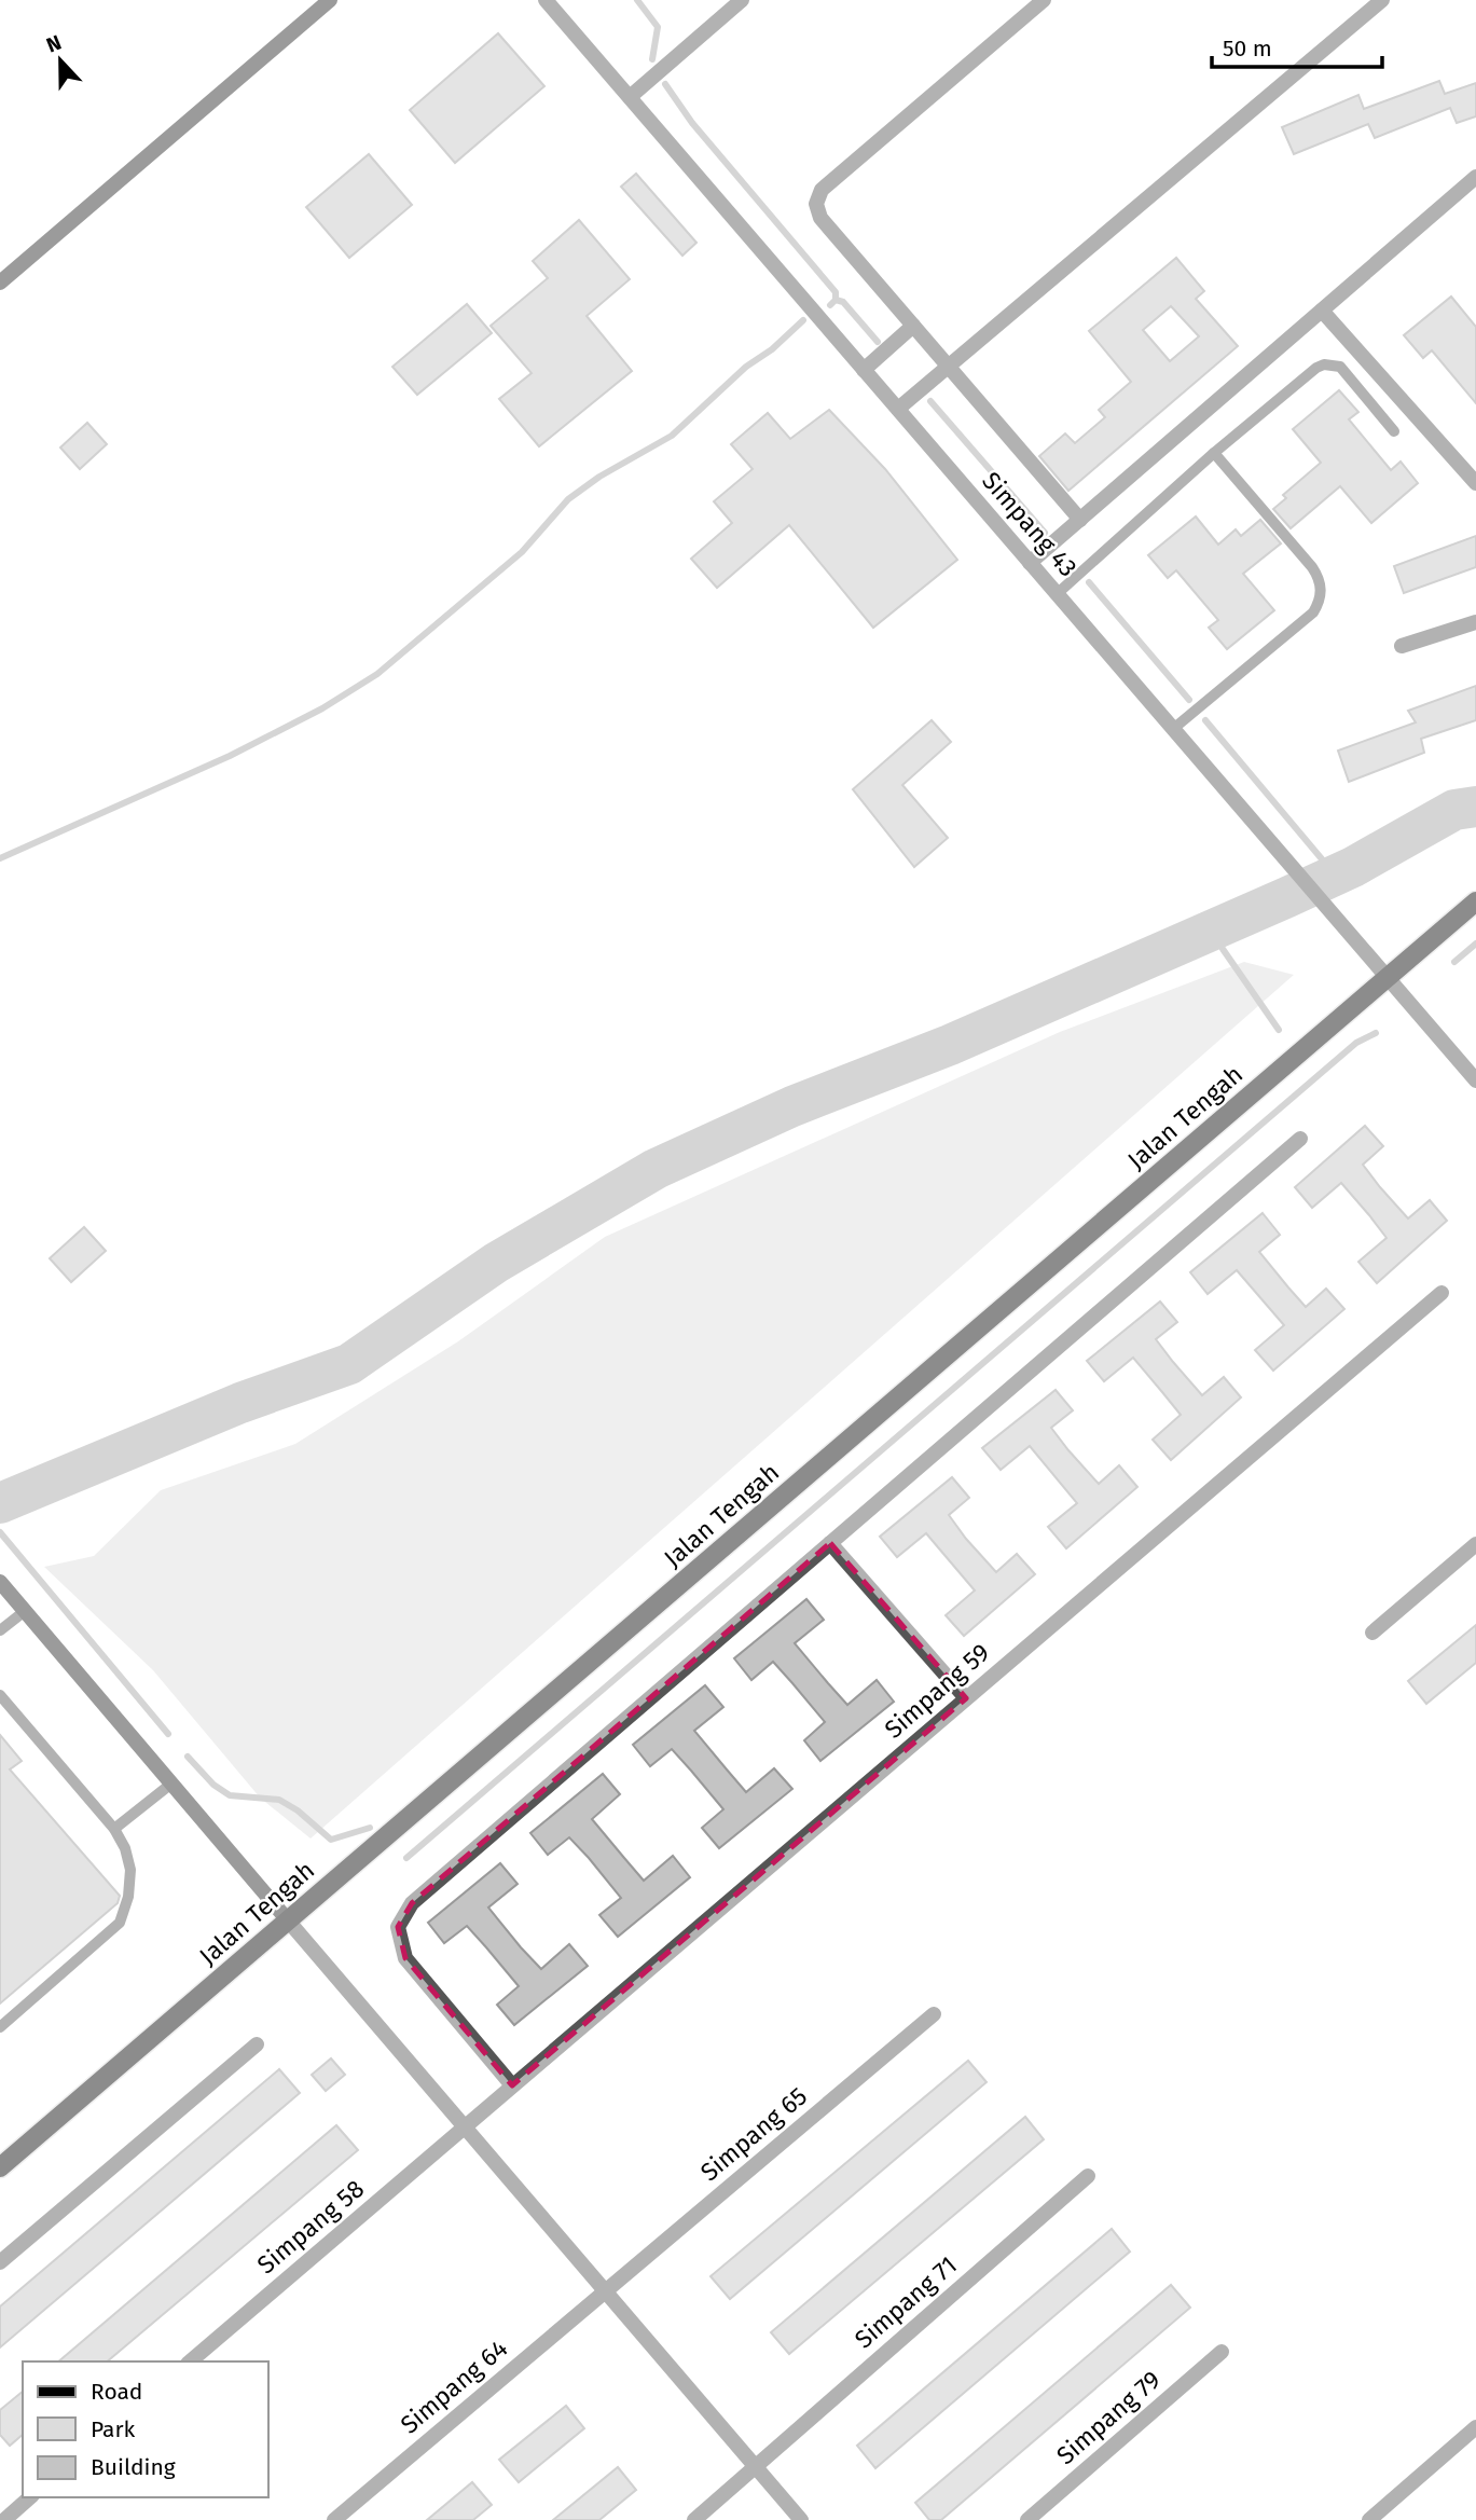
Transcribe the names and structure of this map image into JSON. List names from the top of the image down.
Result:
{
  "streets": {
    "main road": ["Jalan Tengah"],
    "street": [
      "Simpang 43",
      "Simpang 59",
      "Simpang 65",
      "Simpang 58",
      "Simpang 71",
      "Simpang 64",
      "Simpang 79"
    ]
  },
  "crossings": [
    ["Simpang 43", "Jalan Tengah"],
    ["Simpang 59", "Simpang 58"],
    ["Simpang 65", "Simpang 64"]
  ],
  "legend": ["Road", "Park", "Building"],
  "scale_bar": "50 m",
  "north": "top"
}
